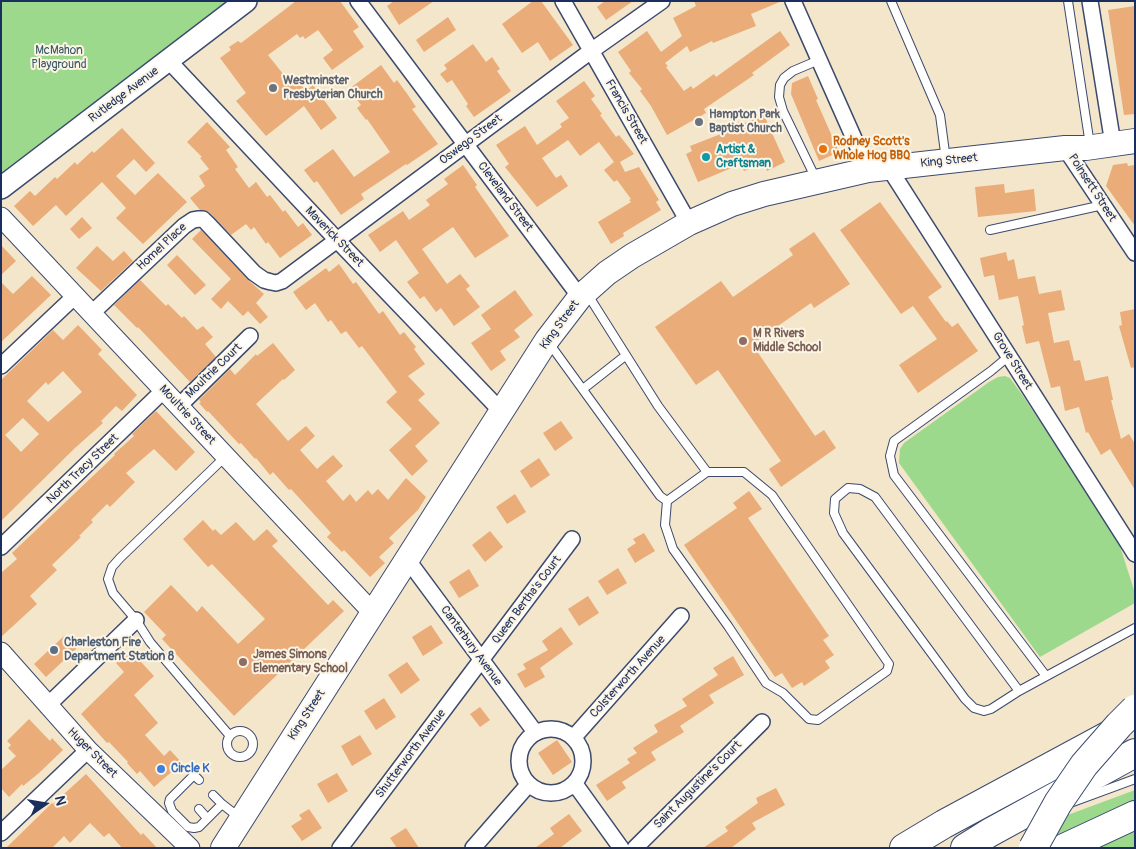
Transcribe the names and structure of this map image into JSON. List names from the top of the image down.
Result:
{
  "streets": {
    "main road": ["Rutledge Avenue", "King Street"],
    "street": [
      "Francis Street",
      "Oswego Street",
      "Poinsett Street",
      "Cleveland Street",
      "Maverick Street",
      "Homel Place",
      "Grove Street",
      "Moultrie Court",
      "Moultrie Street",
      "North Tracy Street",
      "Queen Bertha's Court",
      "Canterbury Avenue",
      "Colsterworth Avenue",
      "Huger Street",
      "Shutterworth Avenue",
      "Saint Augustine's Court"
    ]
  },
  "crossings": [
    ["Rutledge Avenue", "Maverick Street"],
    ["Francis Street", "Oswego Street"],
    ["Francis Street", "King Street"],
    ["Oswego Street", "Cleveland Street"],
    ["Oswego Street", "Maverick Street"],
    ["Oswego Street", "Homel Place"],
    ["King Street", "Poinsett Street"],
    ["King Street", "Cleveland Street"],
    ["King Street", "Maverick Street"],
    ["King Street", "Grove Street"],
    ["King Street", "Moultrie Street"],
    ["King Street", "Canterbury Avenue"],
    ["Homel Place", "Moultrie Street"],
    ["Moultrie Court", "Moultrie Street"],
    ["Moultrie Street", "North Tracy Street"],
    ["Queen Bertha's Court", "Canterbury Avenue"],
    ["Queen Bertha's Court", "Shutterworth Avenue"],
    ["Canterbury Avenue", "Colsterworth Avenue"],
    ["Canterbury Avenue", "Shutterworth Avenue"]
  ],
  "parks": ["McMahon Playground"],
  "places": [
    "Westminster Presbyterian Church",
    "Hampton Park Baptist Church",
    "Rodney Scott's Whole Hog BBQ",
    "Artist & Craftsman",
    "M R Rivers Middle School",
    "Charleston Fire Department Station 8",
    "James Simons Elementary School",
    "Circle K"
  ],
  "north": "right"
}
